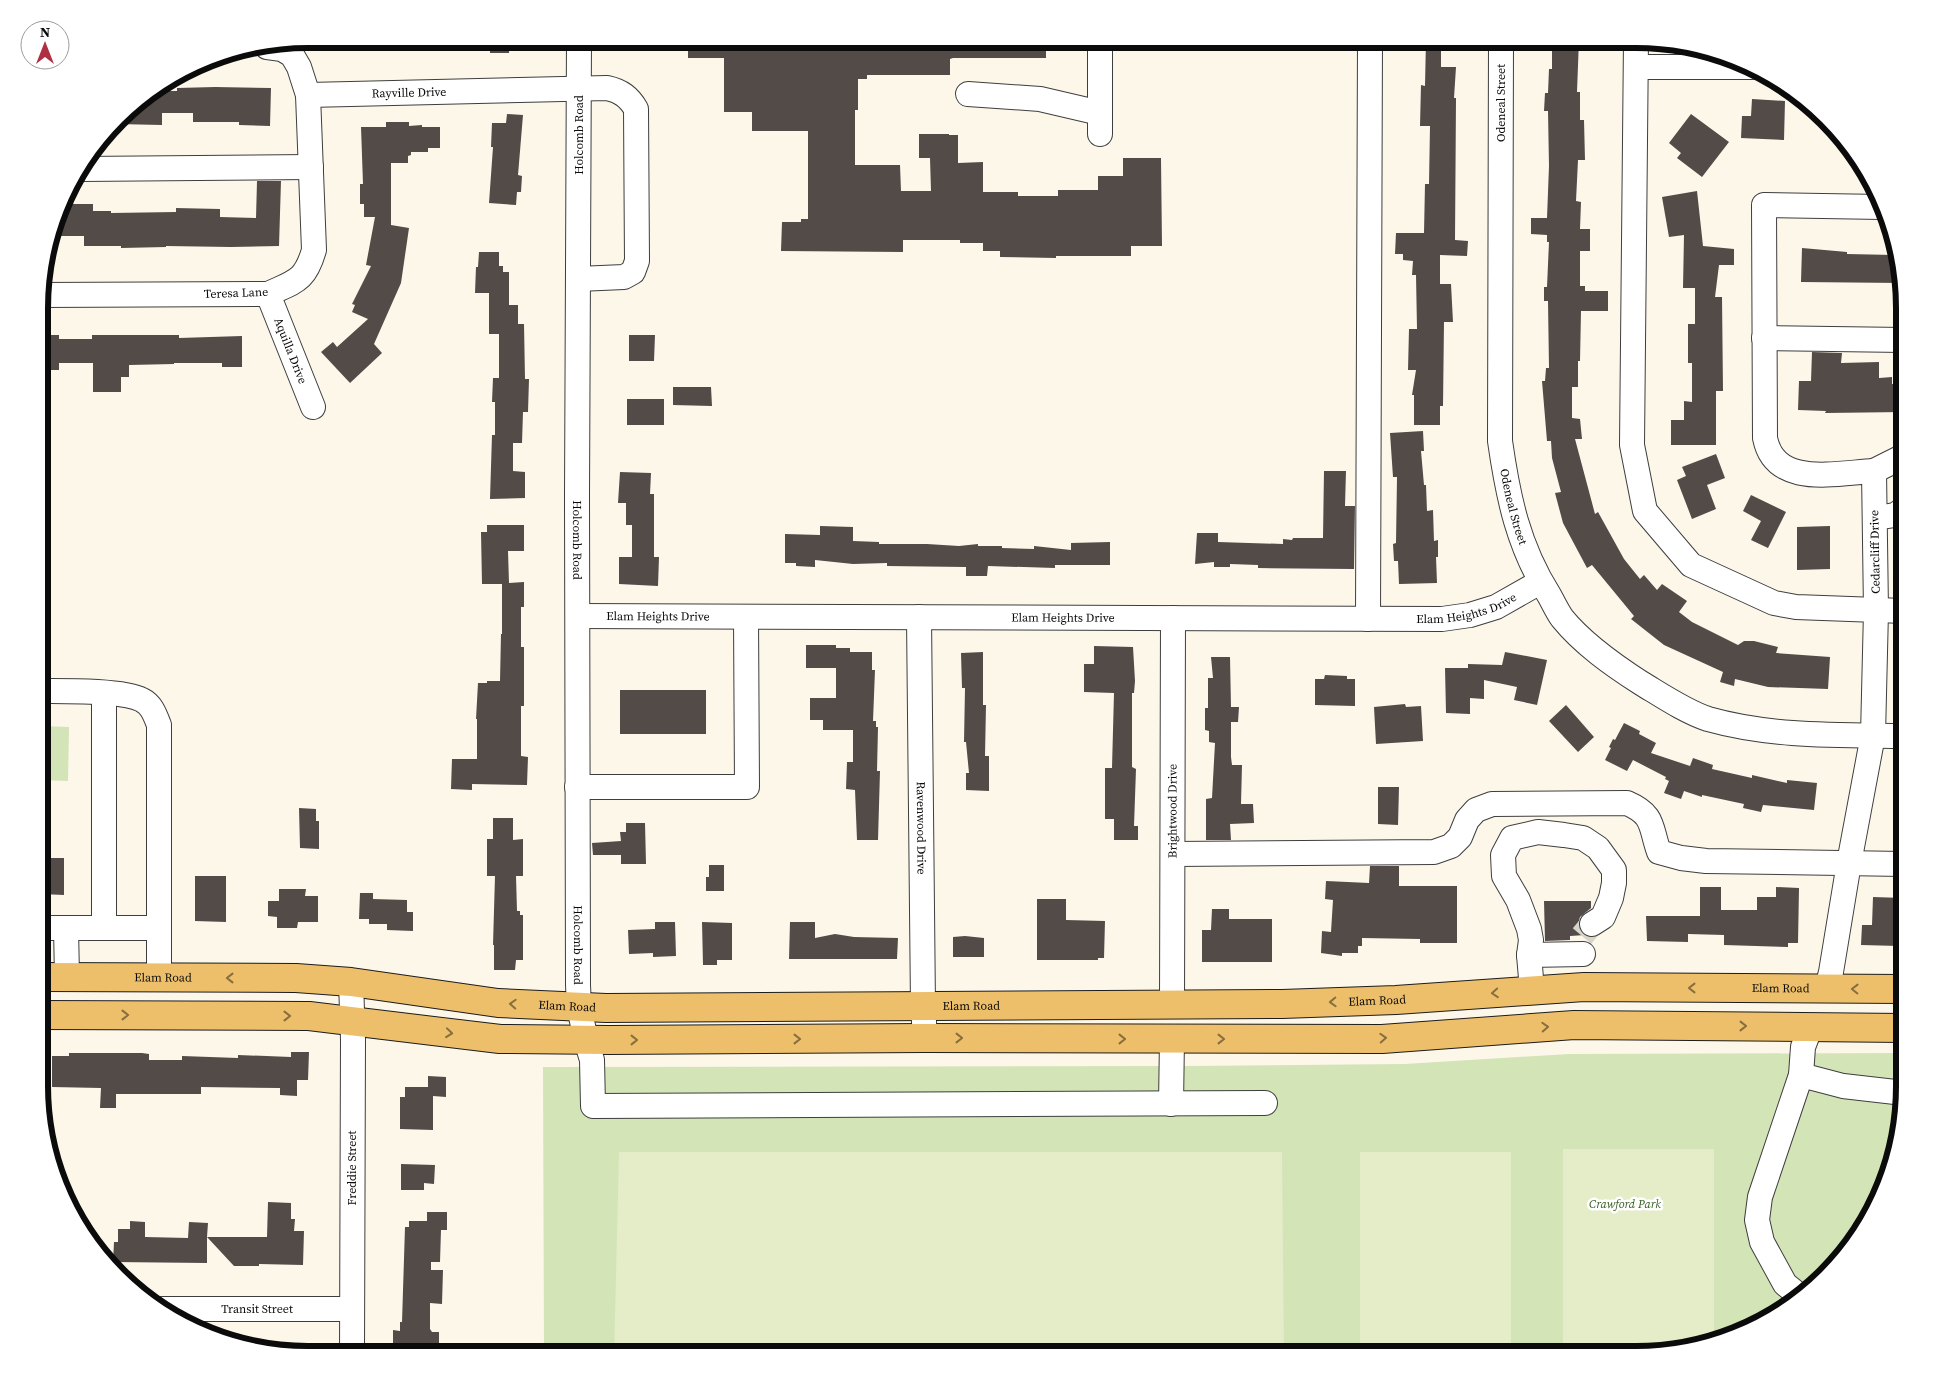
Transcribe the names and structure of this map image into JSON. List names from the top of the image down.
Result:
{
  "streets": {
    "main road": ["Elam Road"],
    "street": [
      "Rayville Drive",
      "Odeneal Street",
      "Holcomb Road",
      "Teresa Lane",
      "Aquilla Drive",
      "Cedarcliff Drive",
      "Elam Heights Drive",
      "Brightwood Drive",
      "Ravenwood Drive",
      "Freddie Street",
      "Transit Street"
    ]
  },
  "crossings": [
    ["Rayville Drive", "Holcomb Road"],
    ["Rayville Drive", "Teresa Lane"],
    ["Odeneal Street", "Cedarcliff Drive"],
    ["Odeneal Street", "Elam Heights Drive"],
    ["Holcomb Road", "Elam Heights Drive"],
    ["Holcomb Road", "Elam Road"],
    ["Teresa Lane", "Aquilla Drive"],
    ["Cedarcliff Drive", "Elam Road"],
    ["Elam Heights Drive", "Brightwood Drive"],
    ["Elam Heights Drive", "Ravenwood Drive"],
    ["Brightwood Drive", "Elam Road"],
    ["Ravenwood Drive", "Elam Road"],
    ["Elam Road", "Freddie Street"],
    ["Freddie Street", "Transit Street"]
  ],
  "parks": ["Crawford Park"],
  "north": "top"
}
